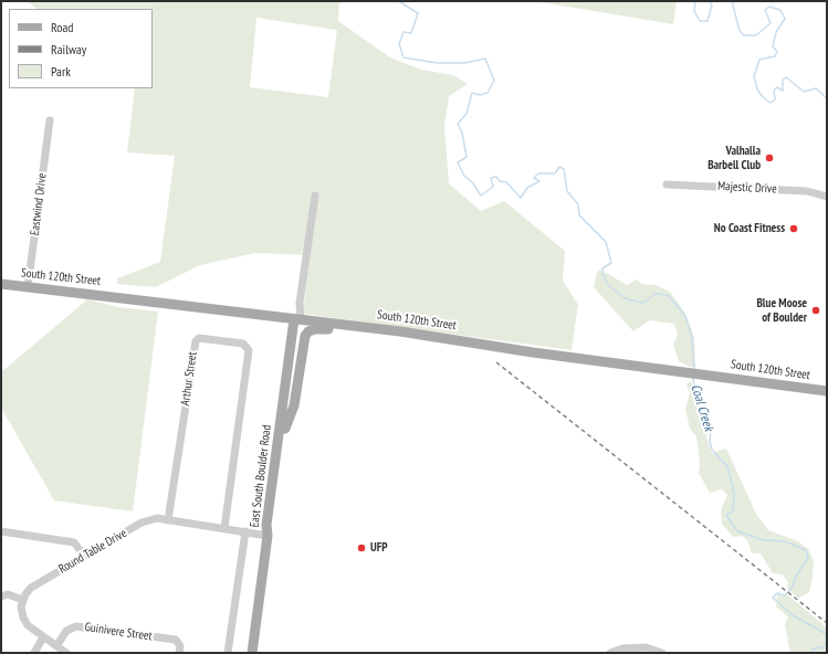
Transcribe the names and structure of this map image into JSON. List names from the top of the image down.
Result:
{
  "streets": {
    "main road": ["South 120th Street", "East South Boulder Road"],
    "street": [
      "Majestic Drive",
      "Eastwind Drive",
      "Arthur Street",
      "Round Table Drive",
      "Guinivere Street"
    ]
  },
  "crossings": [
    ["Eastwind Drive", "South 120th Street"],
    ["South 120th Street", "East South Boulder Road"],
    ["Arthur Street", "Round Table Drive"],
    ["East South Boulder Road", "Round Table Drive"]
  ],
  "water": ["Coal Creek"],
  "places": [
    "Valhalla Barbell Club",
    "No Coast Fitness",
    "Blue Moose of Boulder",
    "UFP"
  ],
  "legend": ["Road", "Railway", "Park"]
}
